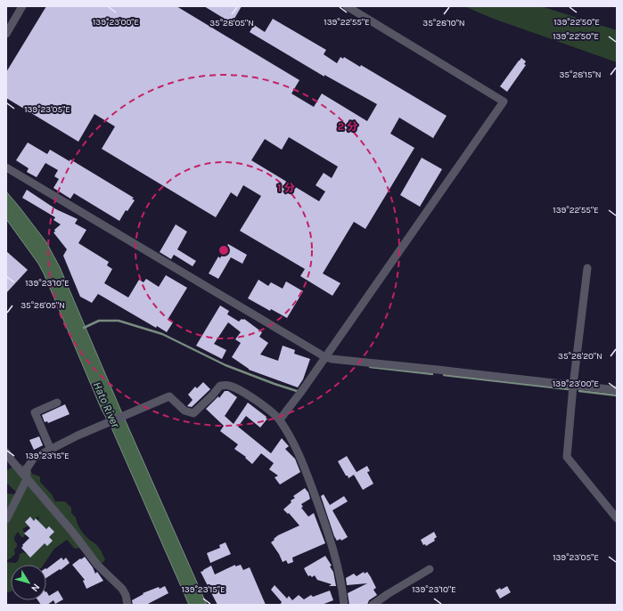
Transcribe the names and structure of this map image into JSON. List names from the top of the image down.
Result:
{
  "water": ["Hato River"],
  "north": "bottom right",
  "coordinates": [
    "139°23'00\"E",
    "139°22'55\"E",
    "139°22'50\"E",
    "35°28'05\"N",
    "35°28'10\"N",
    "35°28'15\"N",
    "139°23'05\"E",
    "139°23'10\"E",
    "35°28'20\"N",
    "139°23'15\"E"
  ],
  "rings": ["2 分", "1 分"]
}
